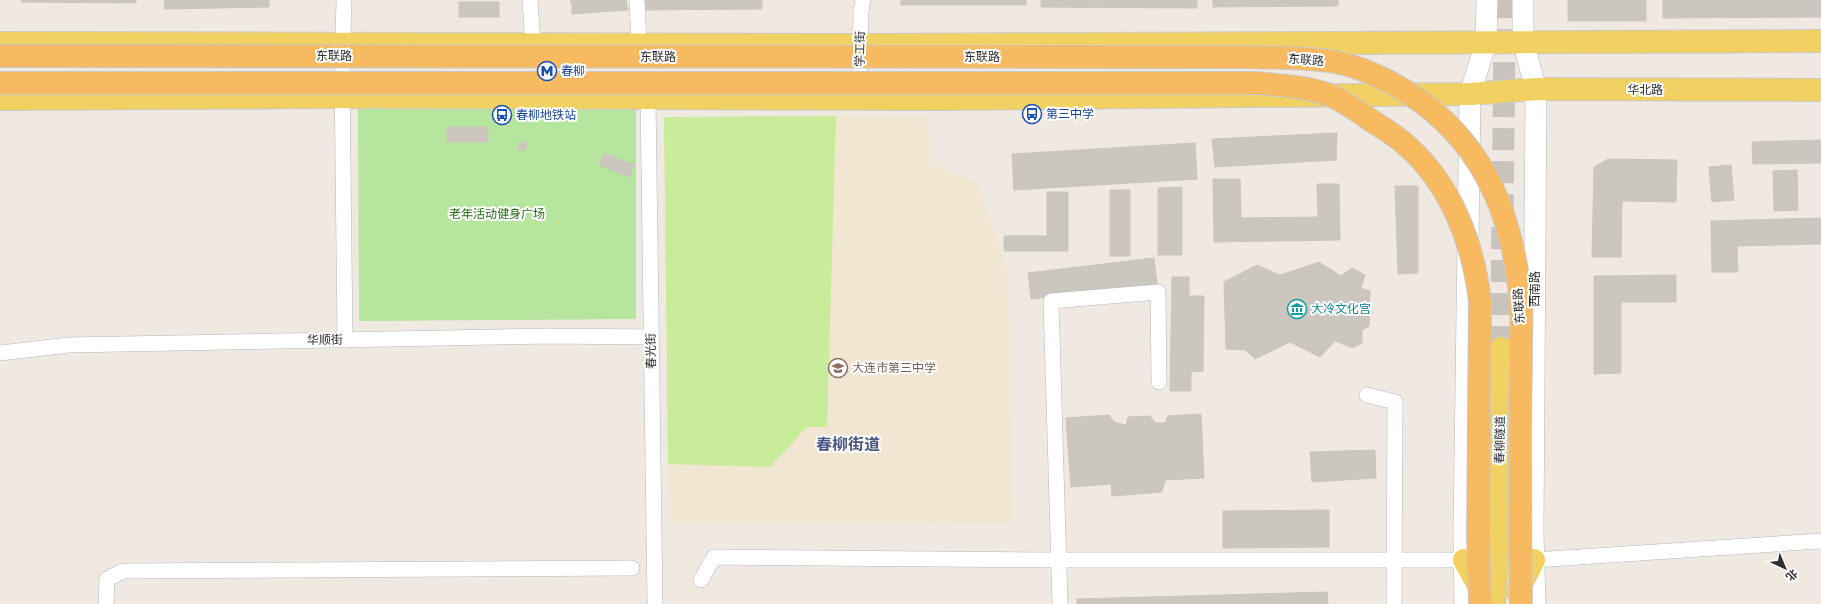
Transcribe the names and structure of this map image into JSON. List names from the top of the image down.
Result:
{
  "streets": {
    "highway": ["东联路"],
    "main road": ["华北路", "西南路", "春柳隧道"],
    "street": ["学工街", "华顺街", "春光街"]
  },
  "crossings": [
    ["学工街", "华北路"],
    ["华北路", "西南路"],
    ["华北路", "春光街"],
    ["华顺街", "春光街"]
  ],
  "districts": ["春柳街道"],
  "parks": ["老年活动健身广场"],
  "places": {
    "metro station": ["春柳"],
    "bus stop": ["第三中学", "春柳地铁站"],
    "museum": ["大冷文化宫"],
    "school or university": ["大连市第三中学"]
  },
  "north": "bottom right"
}
